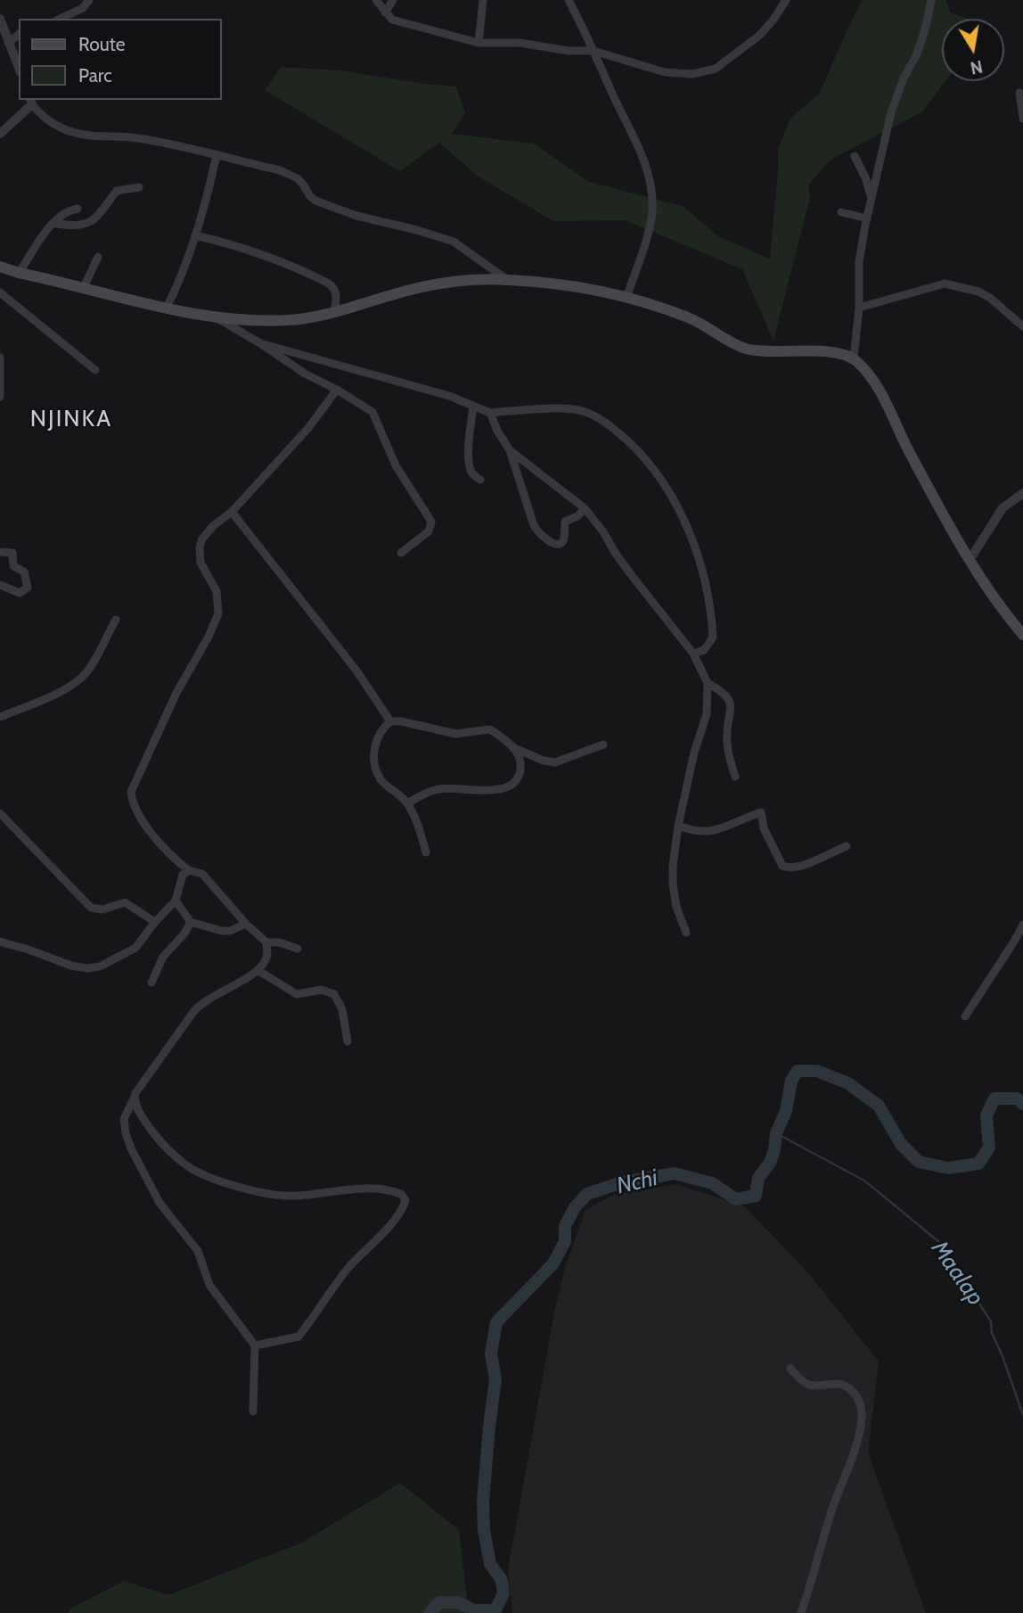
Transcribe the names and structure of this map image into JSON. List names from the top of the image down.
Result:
{
  "districts": ["NJINKA"],
  "water": ["Nchi", "Maalap"],
  "legend": ["Route", "Parc"],
  "north": "bottom"
}
